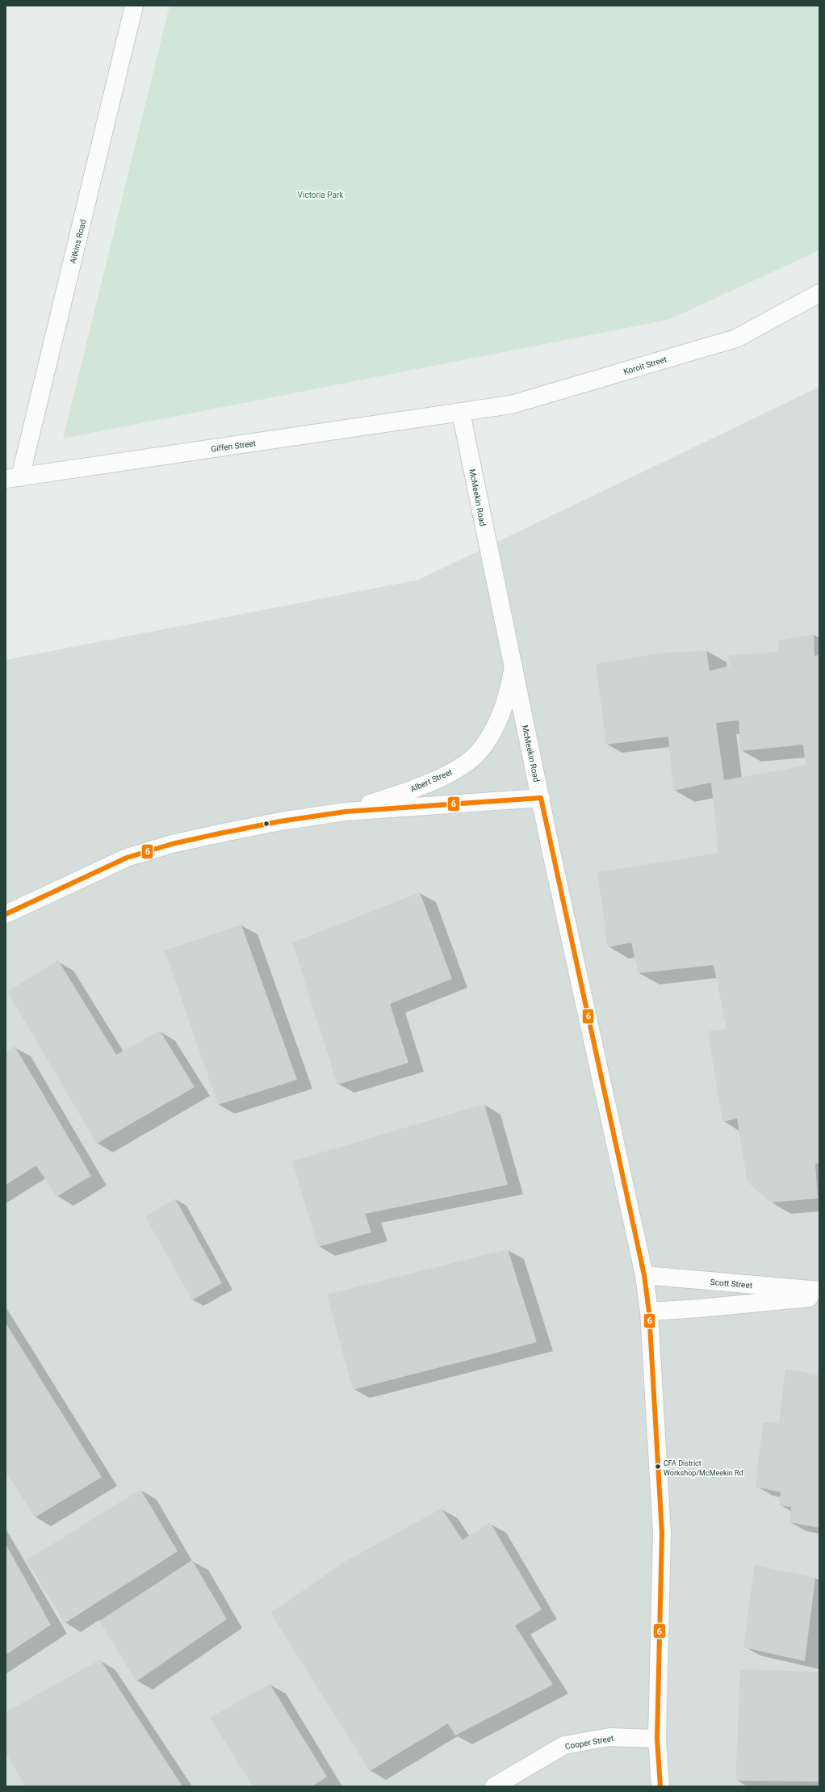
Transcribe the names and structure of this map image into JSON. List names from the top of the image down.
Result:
{
  "streets": {
    "street": [
      "Aitkins Road",
      "Koroit Street",
      "Giffen Street",
      "McMeekin Road",
      "Albert Street",
      "Scott Street",
      "Cooper Street"
    ]
  },
  "crossings": [
    ["Aitkins Road", "Giffen Street"],
    ["Koroit Street", "Giffen Street"],
    ["Koroit Street", "McMeekin Road"],
    ["Giffen Street", "McMeekin Road"],
    ["McMeekin Road", "Albert Street"],
    ["McMeekin Road", "Scott Street"],
    ["McMeekin Road", "Cooper Street"]
  ],
  "parks": ["Victoria Park"],
  "places": ["CFA District Workshop/McMeekin Rd"],
  "lines": ["transit line 6"]
}
